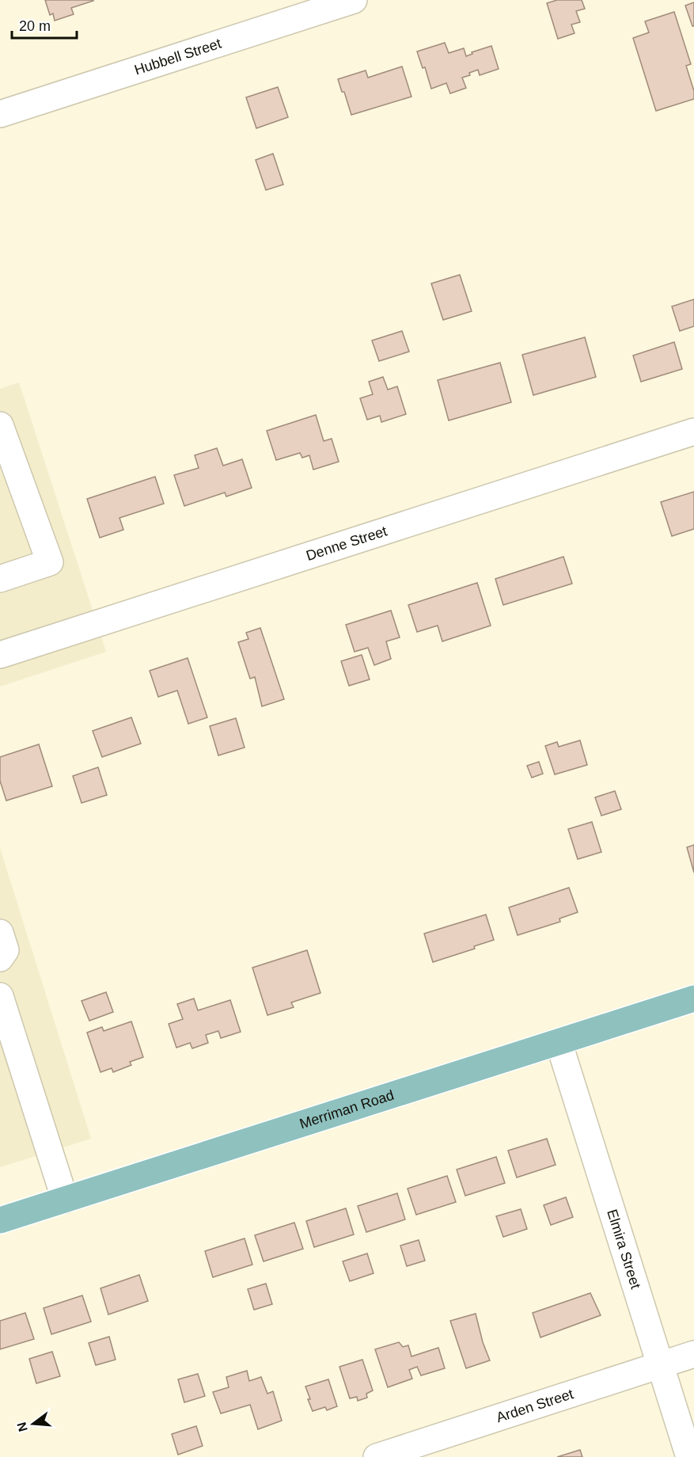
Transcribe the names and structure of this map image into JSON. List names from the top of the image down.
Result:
{
  "streets": {
    "main road": ["Merriman Road"],
    "street": [
      "Hubbell Street",
      "Denne Street",
      "Elmira Street",
      "Arden Street"
    ]
  },
  "crossings": [
    ["Merriman Road", "Elmira Street"],
    ["Elmira Street", "Arden Street"]
  ],
  "scale_bar": "20 m",
  "north": "left"
}
